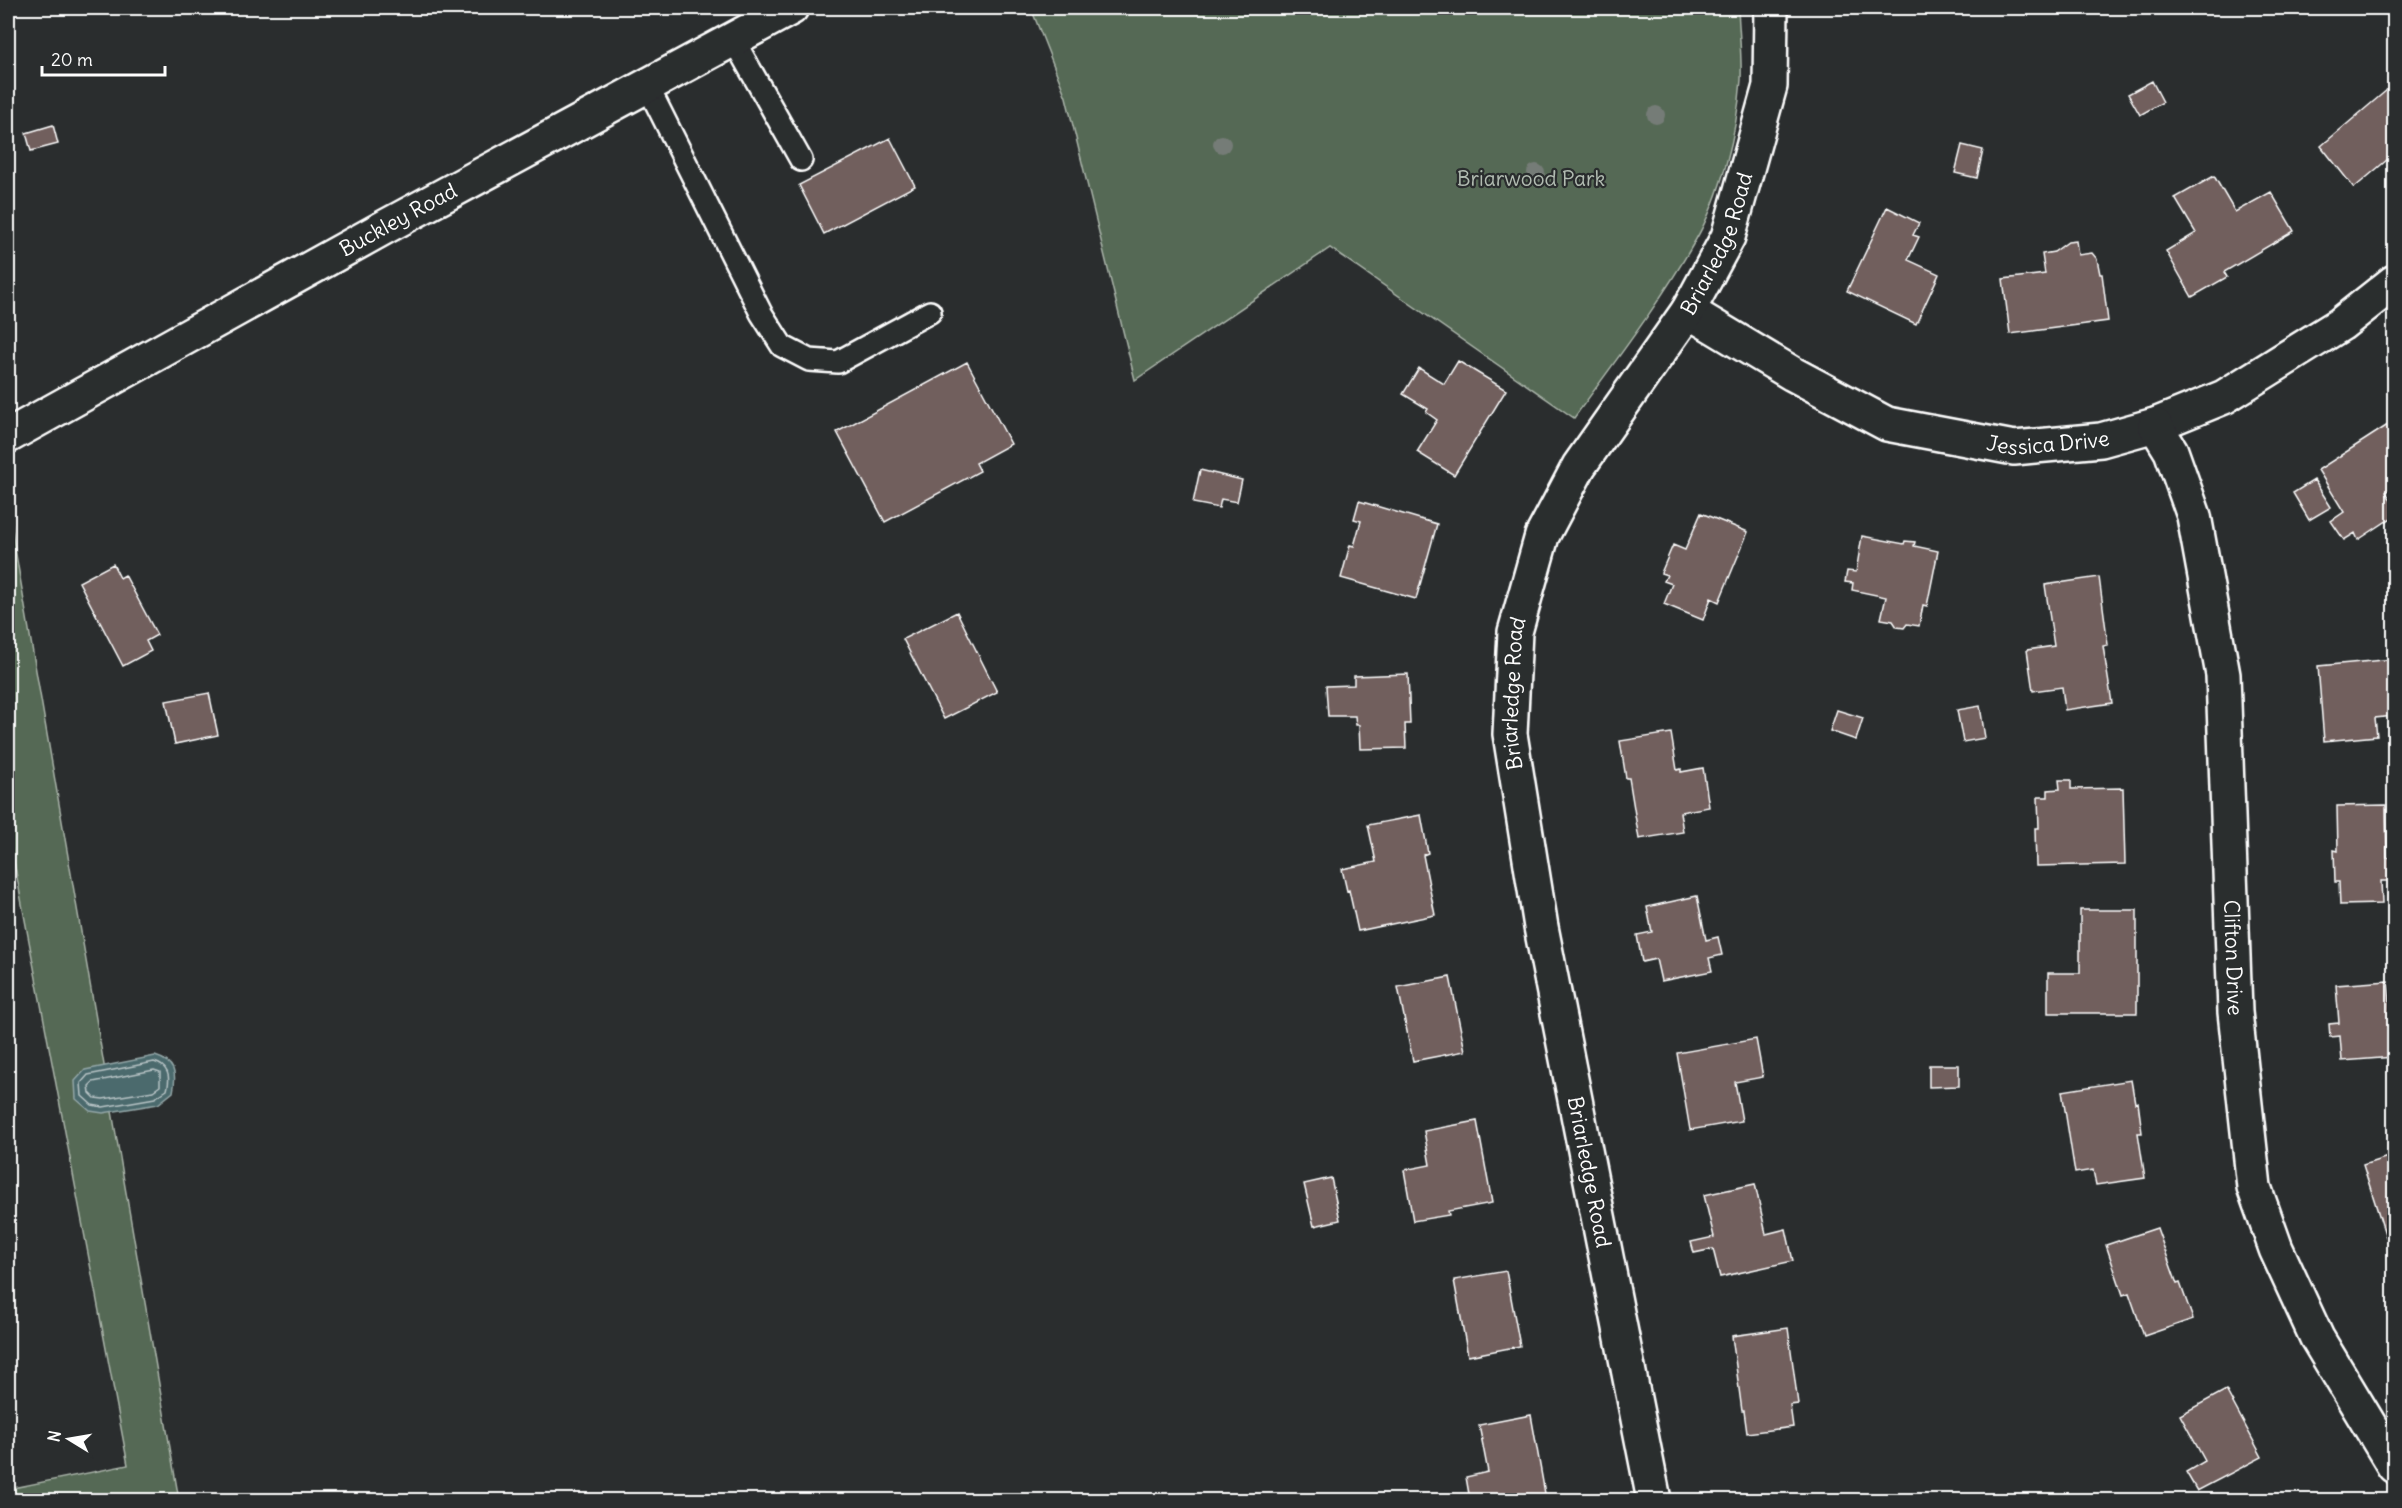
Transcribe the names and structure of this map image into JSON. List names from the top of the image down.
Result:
{
  "streets": {
    "street": [
      "Buckley Road",
      "Briarledge Road",
      "Jessica Drive",
      "Clifton Drive"
    ]
  },
  "crossings": [
    ["Briarledge Road", "Jessica Drive"],
    ["Jessica Drive", "Clifton Drive"]
  ],
  "parks": ["Briarwood Park"],
  "scale_bar": "20 m",
  "north": "left"
}
